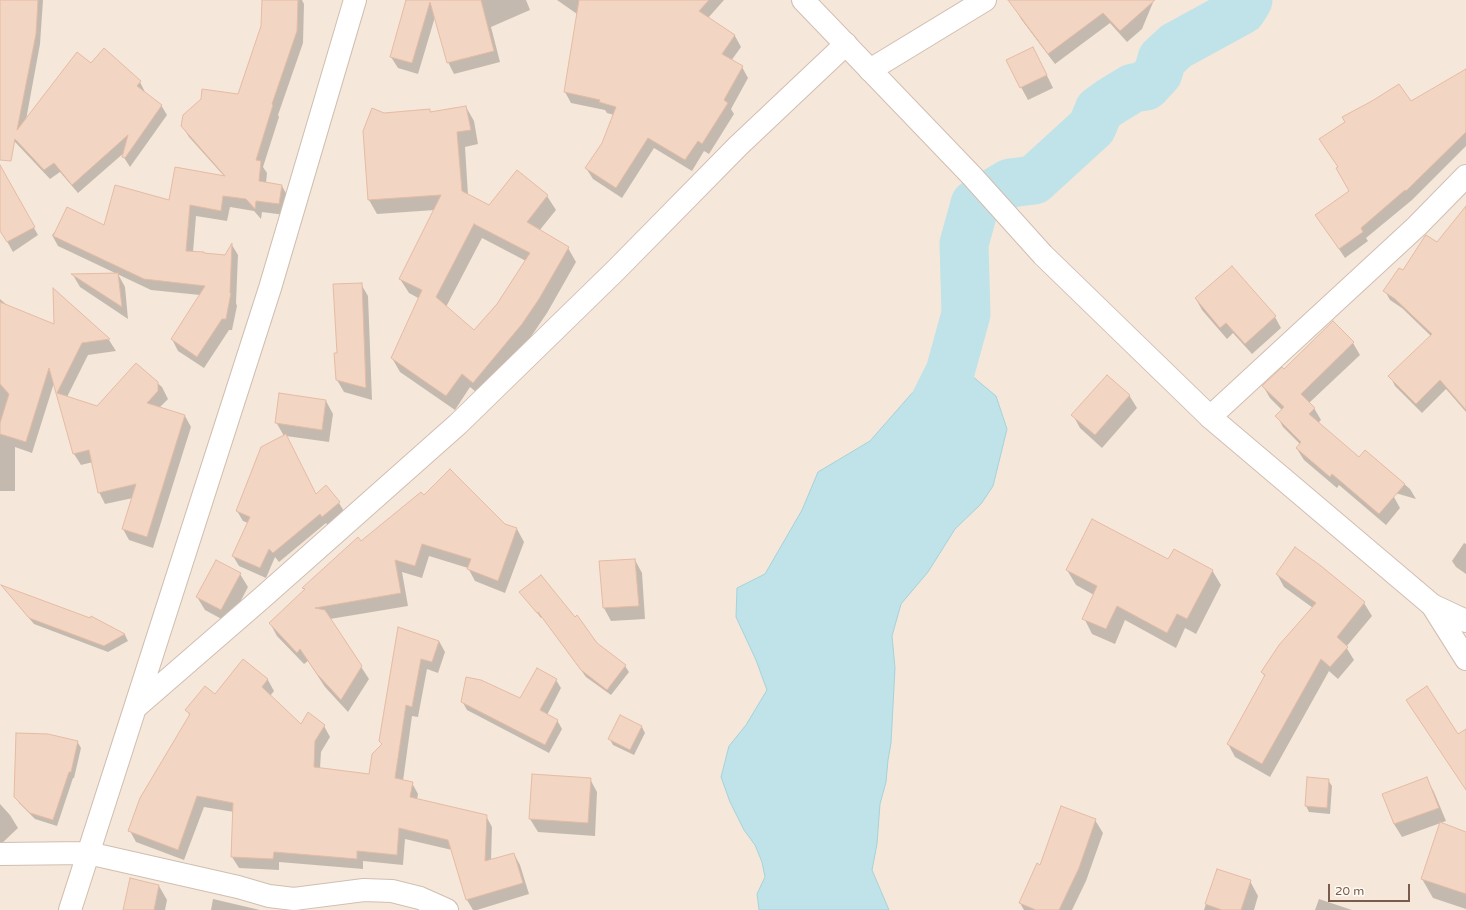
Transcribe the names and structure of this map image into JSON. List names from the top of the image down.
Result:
{
  "scale_bar": "20 m"
}
